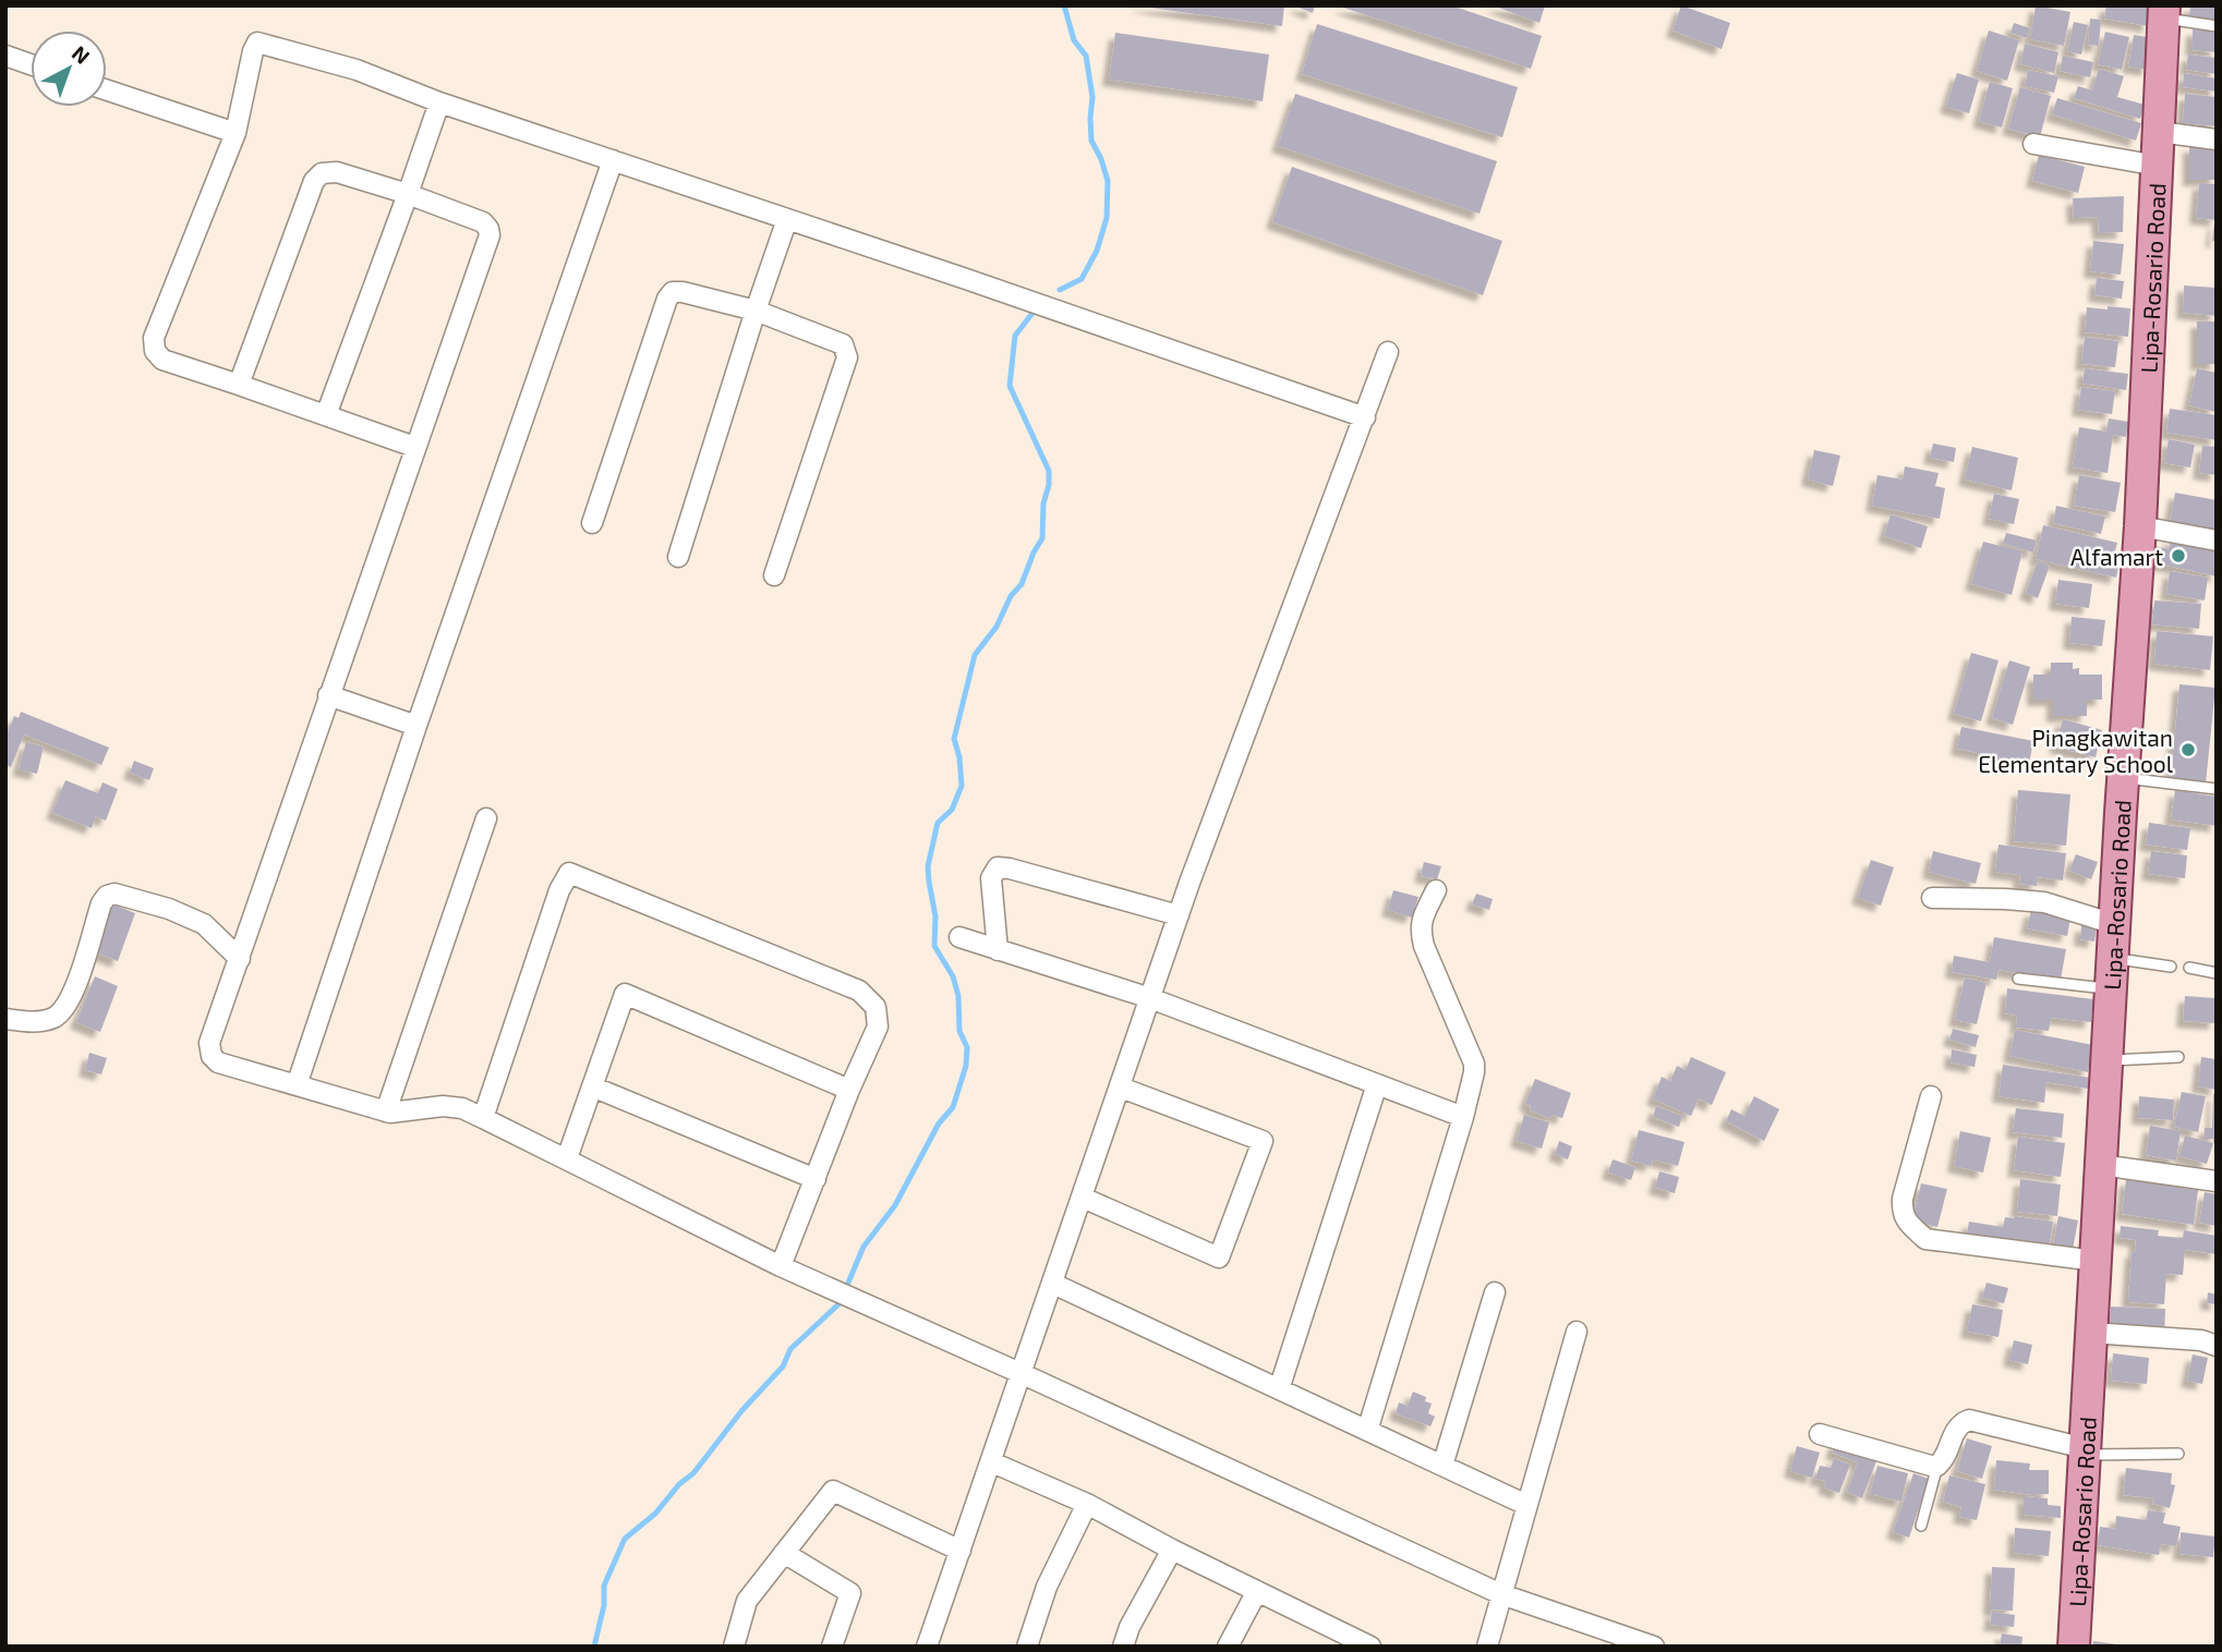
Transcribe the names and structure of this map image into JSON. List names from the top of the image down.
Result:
{
  "streets": {
    "main road": ["Lipa-Rosario Road"]
  },
  "places": ["Alfamart", "Pinagkawitan Elementary School"],
  "north": "top right"
}
